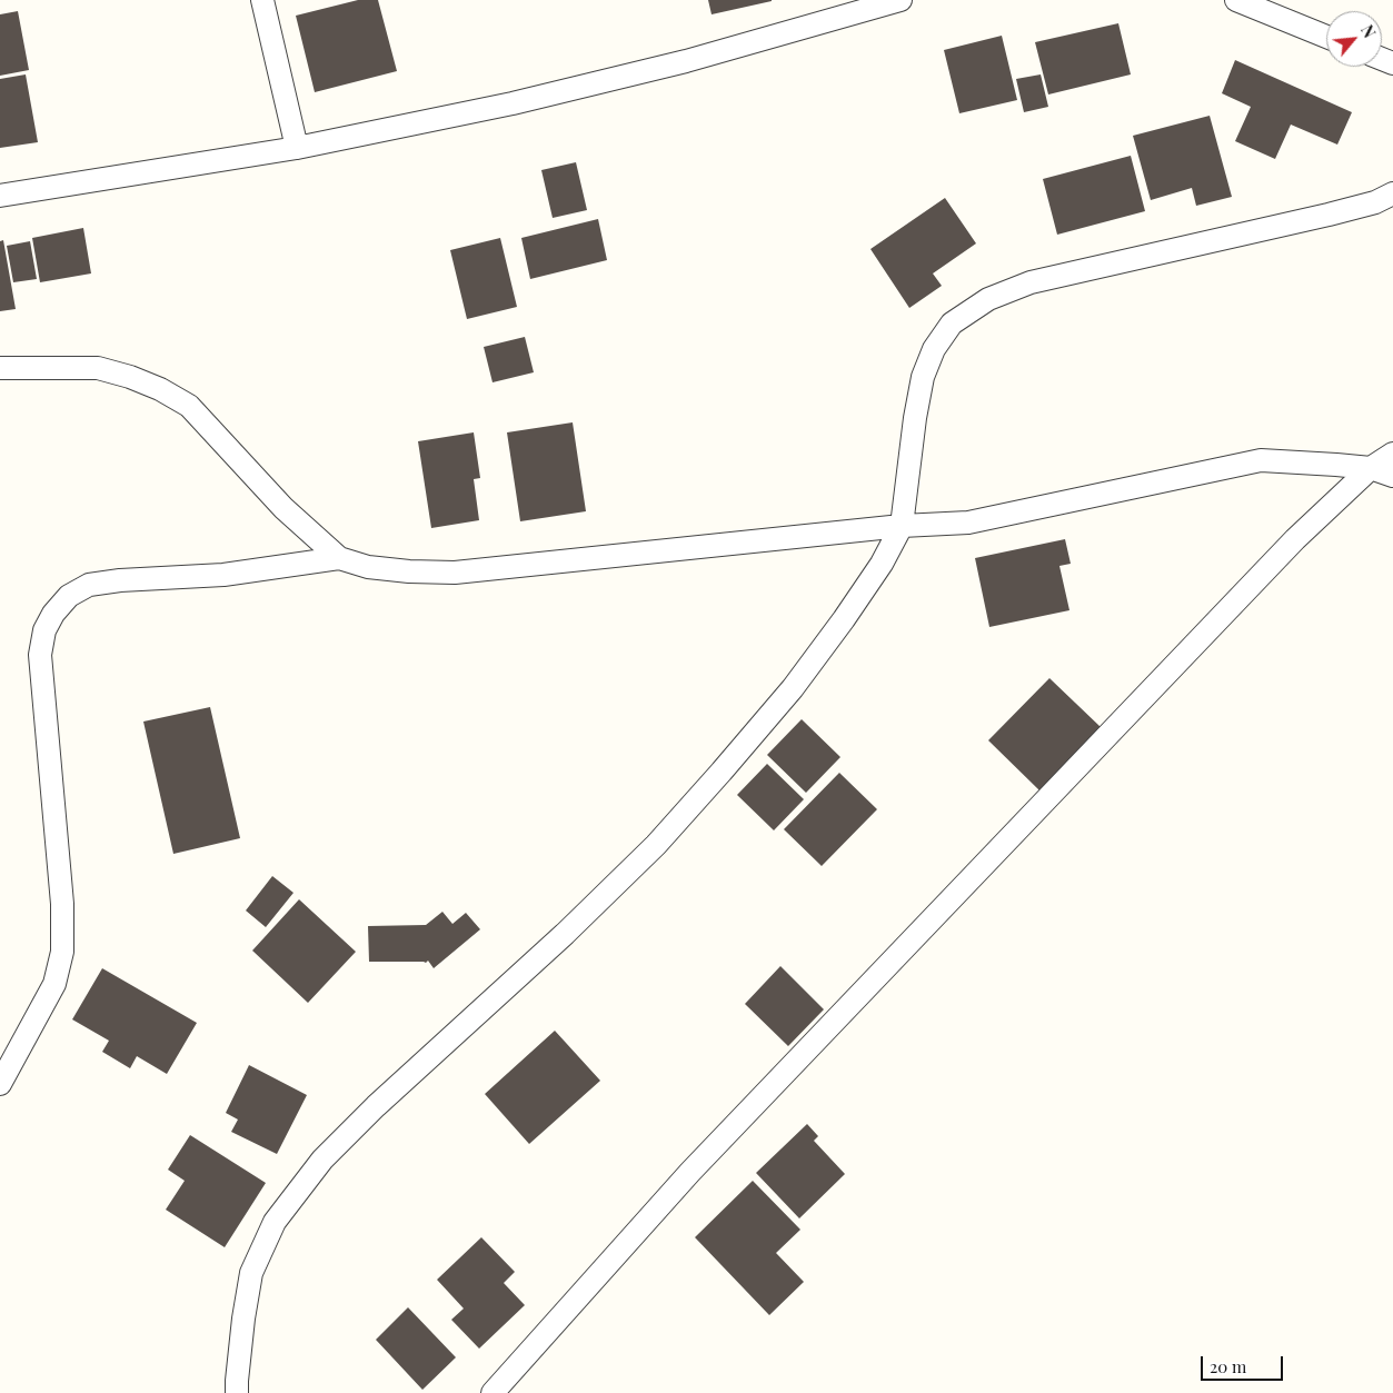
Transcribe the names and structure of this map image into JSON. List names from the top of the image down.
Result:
{
  "scale_bar": "20 m",
  "north": "top right"
}
